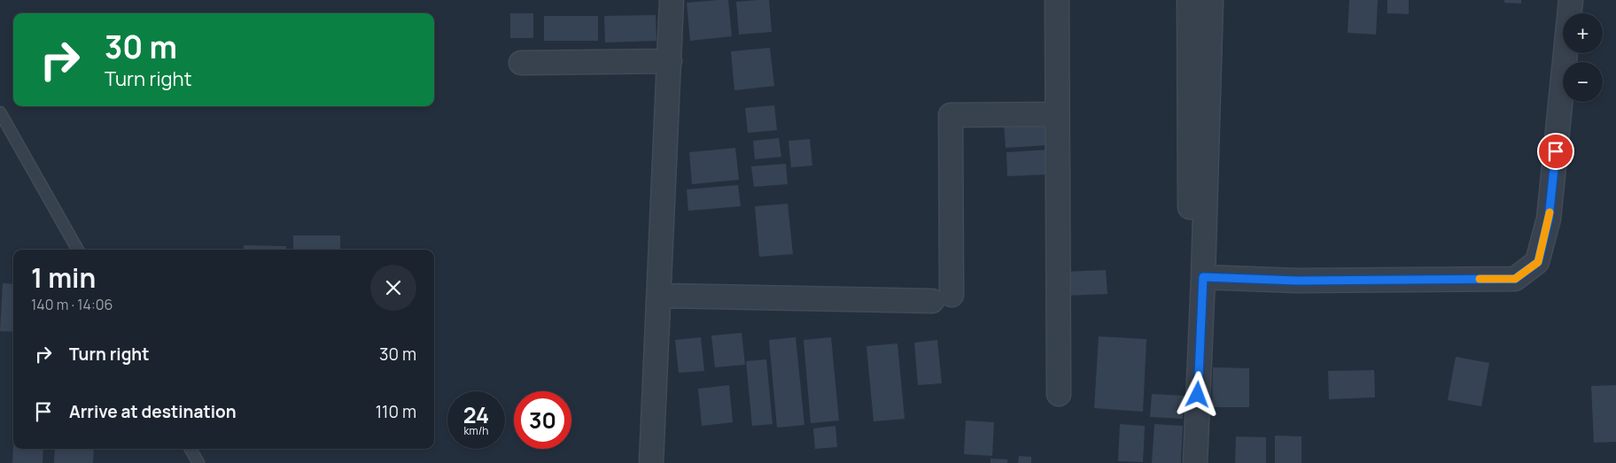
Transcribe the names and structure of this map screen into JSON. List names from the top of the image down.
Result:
{
  "page": {
    "map_buttons": ["+", "−"],
    "turn": ["30 m", "Turn right"],
    "heading": ["1 min", "140 m · 14:06"],
    "list": [
      {
        "name": "Turn right",
        "value": "30 m"
      },
      {
        "name": "Arrive at destination",
        "value": "110 m"
      }
    ],
    "speed": "24 km/h",
    "limit": "30"
  }
}
